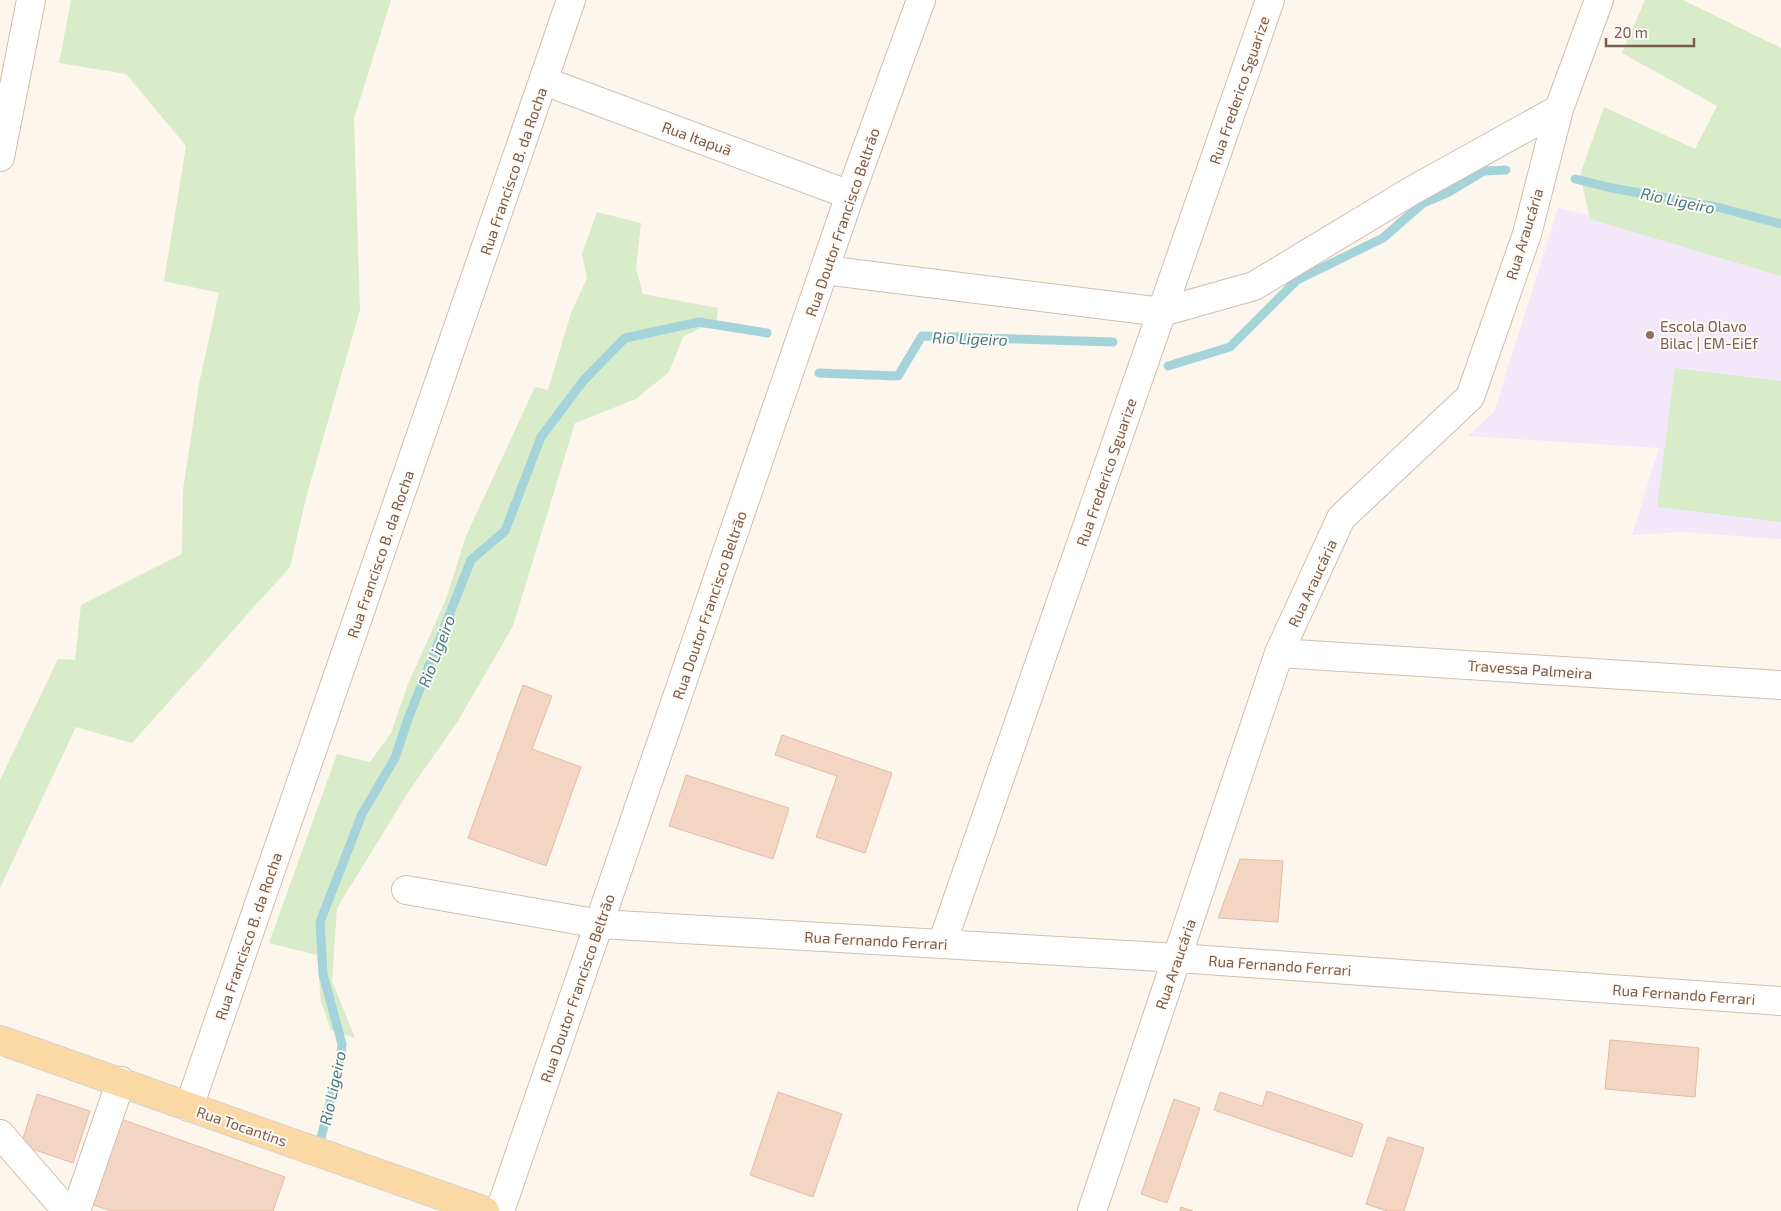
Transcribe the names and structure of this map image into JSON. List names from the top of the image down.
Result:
{
  "streets": {
    "main road": ["Rua Tocantins"],
    "street": [
      "Rua Frederico Sguarize",
      "Rua Itapuã",
      "Rua Francisco B. da Rocha",
      "Rua Doutor Francisco Beltrão",
      "Rua Araucária",
      "Travessa Palmeira",
      "Rua Fernando Ferrari"
    ]
  },
  "crossings": [
    ["Rua Frederico Sguarize", "Rua Fernando Ferrari"],
    ["Rua Itapuã", "Rua Francisco B. da Rocha"],
    ["Rua Itapuã", "Rua Doutor Francisco Beltrão"],
    ["Rua Francisco B. da Rocha", "Rua Tocantins"],
    ["Rua Doutor Francisco Beltrão", "Rua Fernando Ferrari"],
    ["Rua Araucária", "Travessa Palmeira"],
    ["Rua Araucária", "Rua Fernando Ferrari"]
  ],
  "water": ["Rio Ligeiro"],
  "places": ["Escola Olavo Bilac | EM-EiEf"],
  "scale_bar": "20 m"
}
